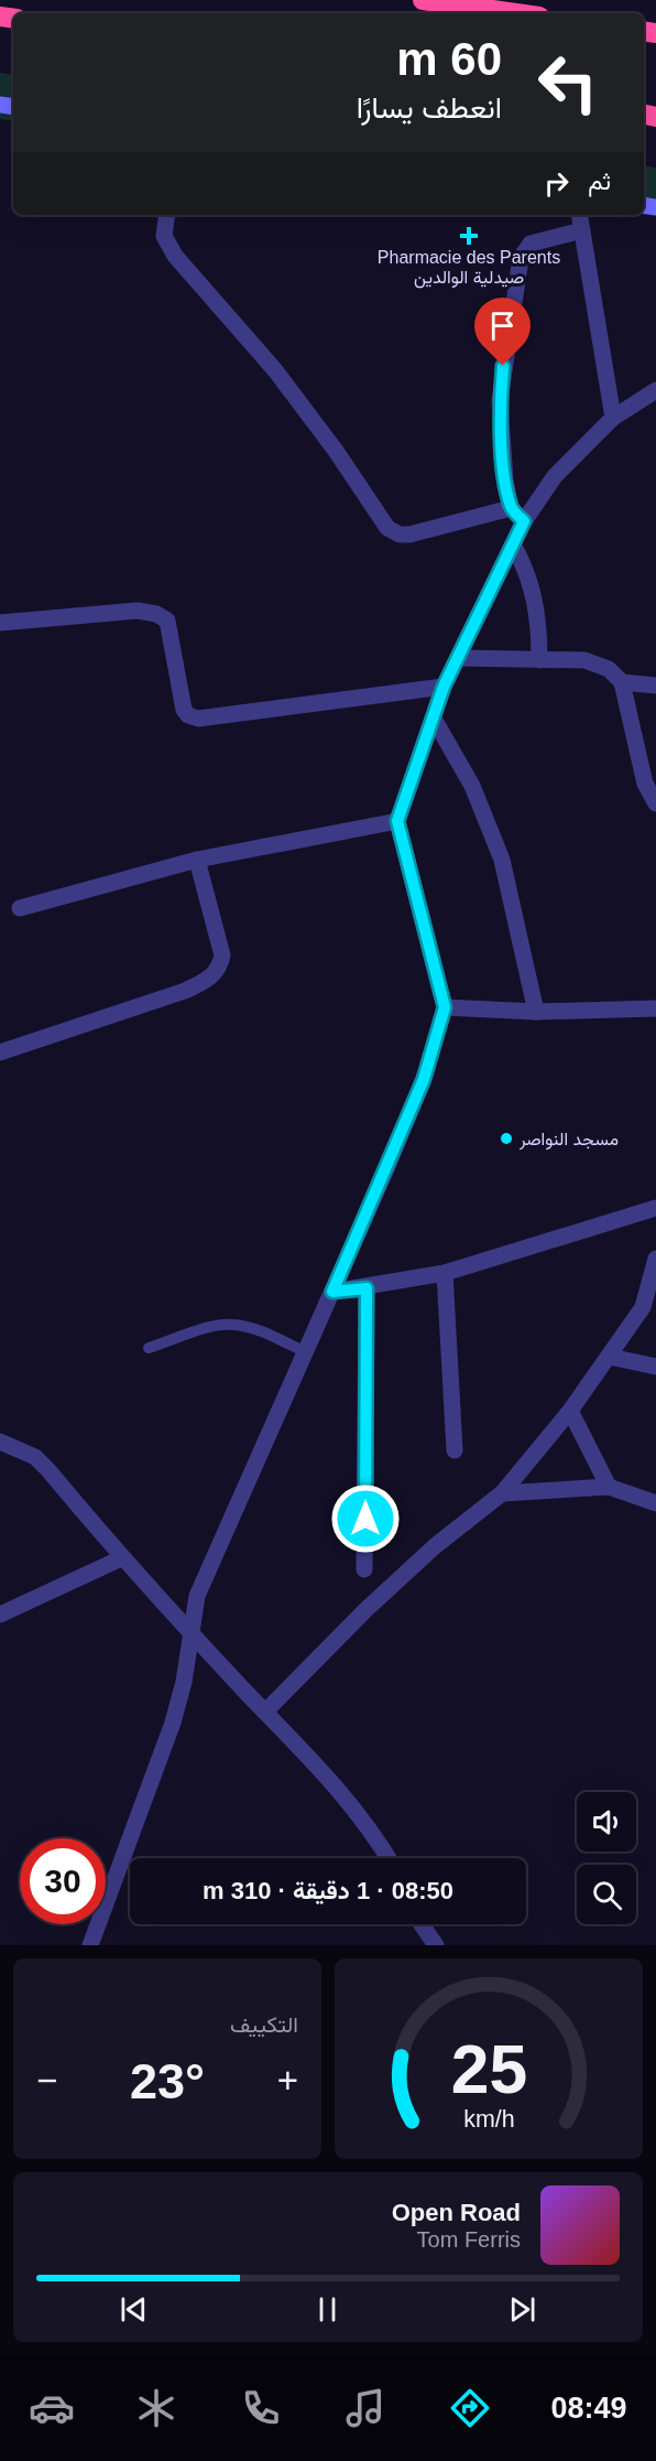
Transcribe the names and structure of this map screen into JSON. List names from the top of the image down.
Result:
{
  "places": {
    "health": ["Pharmacie des Parents صيدلية الوالدين"],
    "other": ["مسجد النواصر"]
  },
  "page": {
    "turn": ["60 m", "انعطف يسارًا"],
    "then": "ثم",
    "limit": "30",
    "trip": "08:50 · 1 دقيقة · 310 m",
    "tile": "التكييف",
    "heat": ["−", "23°", "+"],
    "song": ["Open Road", "Tom Ferris"],
    "tabs": "08:49",
    "gauge": ["25", "km/h"]
  }
}
